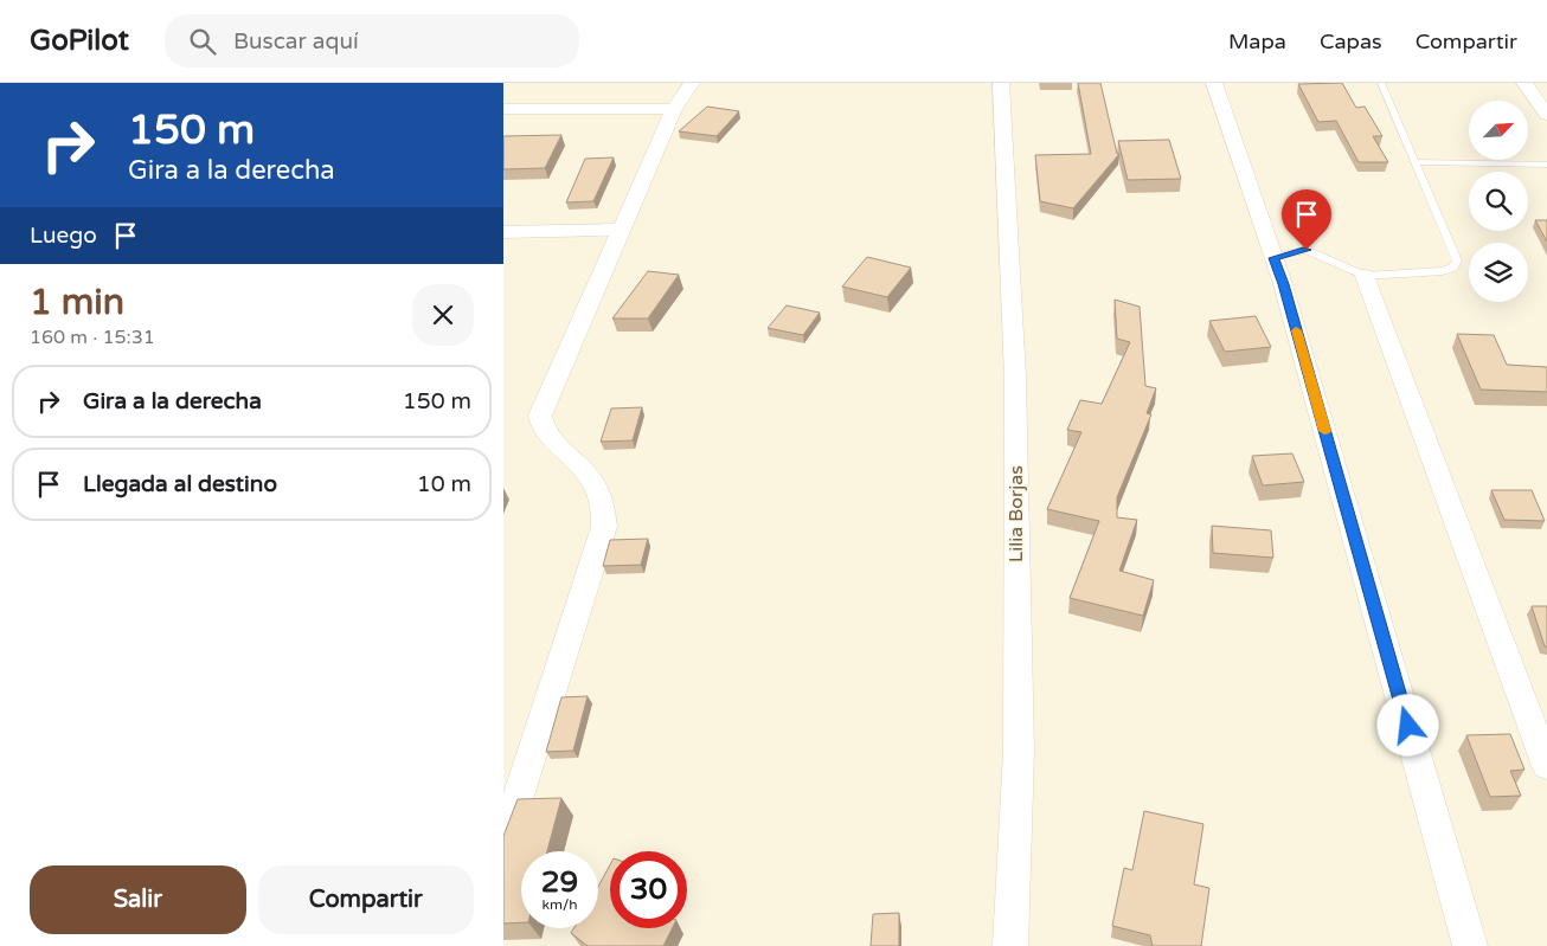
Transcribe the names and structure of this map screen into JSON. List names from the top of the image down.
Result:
{
  "streets": {
    "street": ["Lilia Borjas"]
  },
  "north": "top right",
  "page": {
    "header": "GoPilot",
    "search": "Buscar aquí",
    "nav": ["Mapa", "Capas", "Compartir"],
    "turn": ["150 m", "Gira a la derecha"],
    "then": "Luego",
    "heading": ["1 min", "160 m · 15:31"],
    "list": [
      {
        "name": "Gira a la derecha",
        "value": "150 m"
      },
      {
        "name": "Llegada al destino",
        "value": "10 m"
      }
    ],
    "speed": "29 km/h",
    "limit": "30",
    "buttons": ["Salir", "Compartir"]
  }
}
